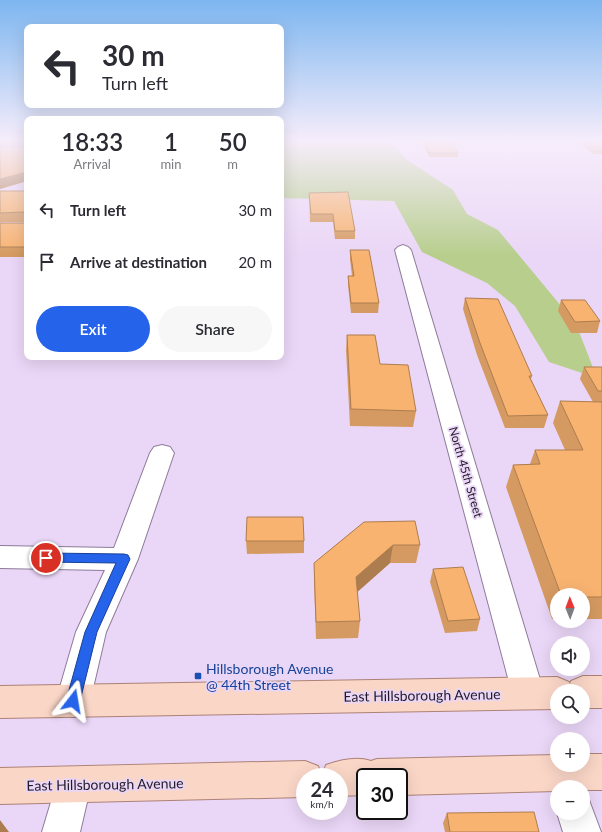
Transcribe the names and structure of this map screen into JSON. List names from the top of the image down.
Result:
{
  "streets": {
    "main road": ["East Hillsborough Avenue"],
    "street": ["North 45th Street"]
  },
  "crossings": [
    ["North 45th Street", "East Hillsborough Avenue"]
  ],
  "places": {
    "transit": ["Hillsborough Avenue @ 44th Street"]
  },
  "north": "top",
  "page": {
    "turn": ["30 m", "Turn left"],
    "eta": [
      "18:33",
      "Arrival",
      "1",
      "min",
      "50",
      "m"
    ],
    "list": [
      {
        "name": "Turn left",
        "value": "30 m"
      },
      {
        "name": "Arrive at destination",
        "value": "20 m"
      }
    ],
    "buttons": ["Exit", "Share"],
    "map_buttons": ["+", "−"],
    "speed": "24 km/h",
    "limit": "30"
  }
}
